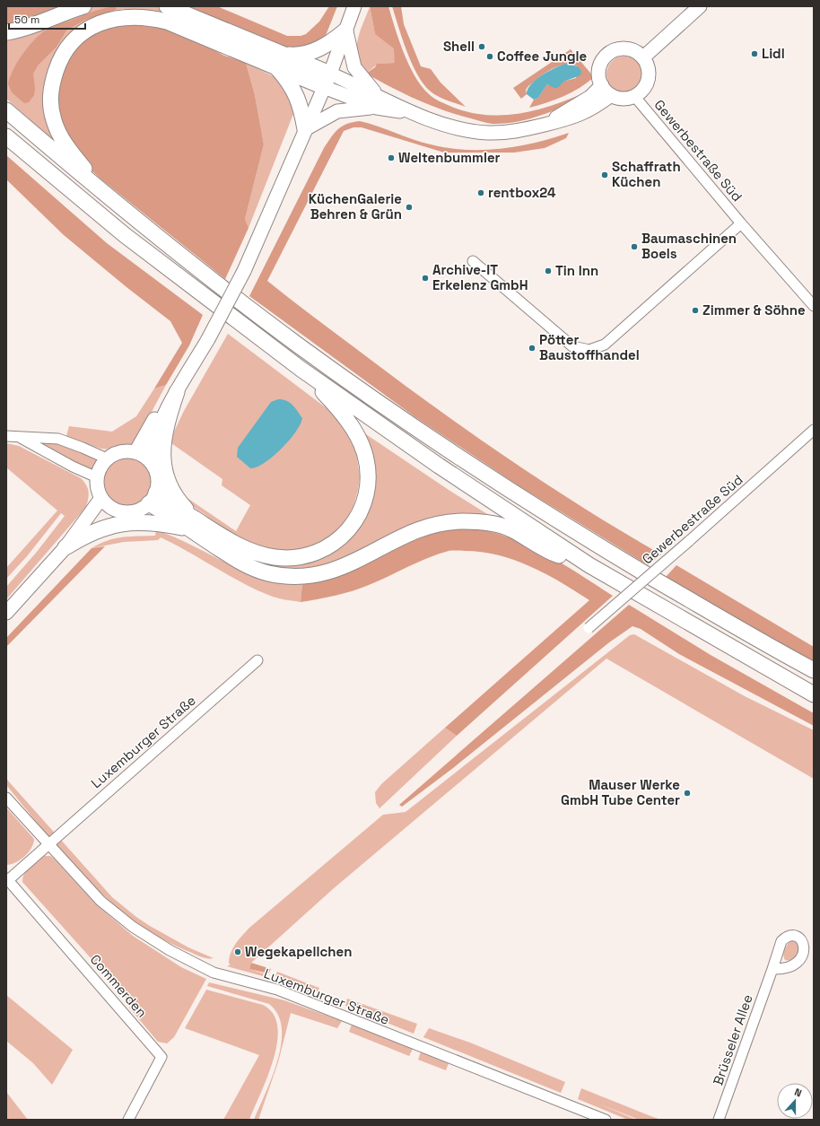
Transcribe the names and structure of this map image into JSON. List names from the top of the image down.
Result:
{
  "streets": {
    "street": [
      "Gewerbestraße Süd",
      "Luxemburger Straße",
      "Commerden",
      "Brüsseler Allee"
    ]
  },
  "crossings": [
    ["Luxemburger Straße", "Commerden"]
  ],
  "places": [
    "Shell",
    "Lidl",
    "Coffee Jungle",
    "Weltenbummler",
    "Schaffrath Küchen",
    "rentbox24",
    "KüchenGalerie Behren & Grün",
    "Baumaschinen Boels",
    "Tin Inn",
    "Archive-IT Erkelenz GmbH",
    "Zimmer & Söhne",
    "Pötter Baustoffhandel",
    "Mauser Werke GmbH Tube Center",
    "Wegekapellchen"
  ],
  "scale_bar": "50 m",
  "north": "top"
}
